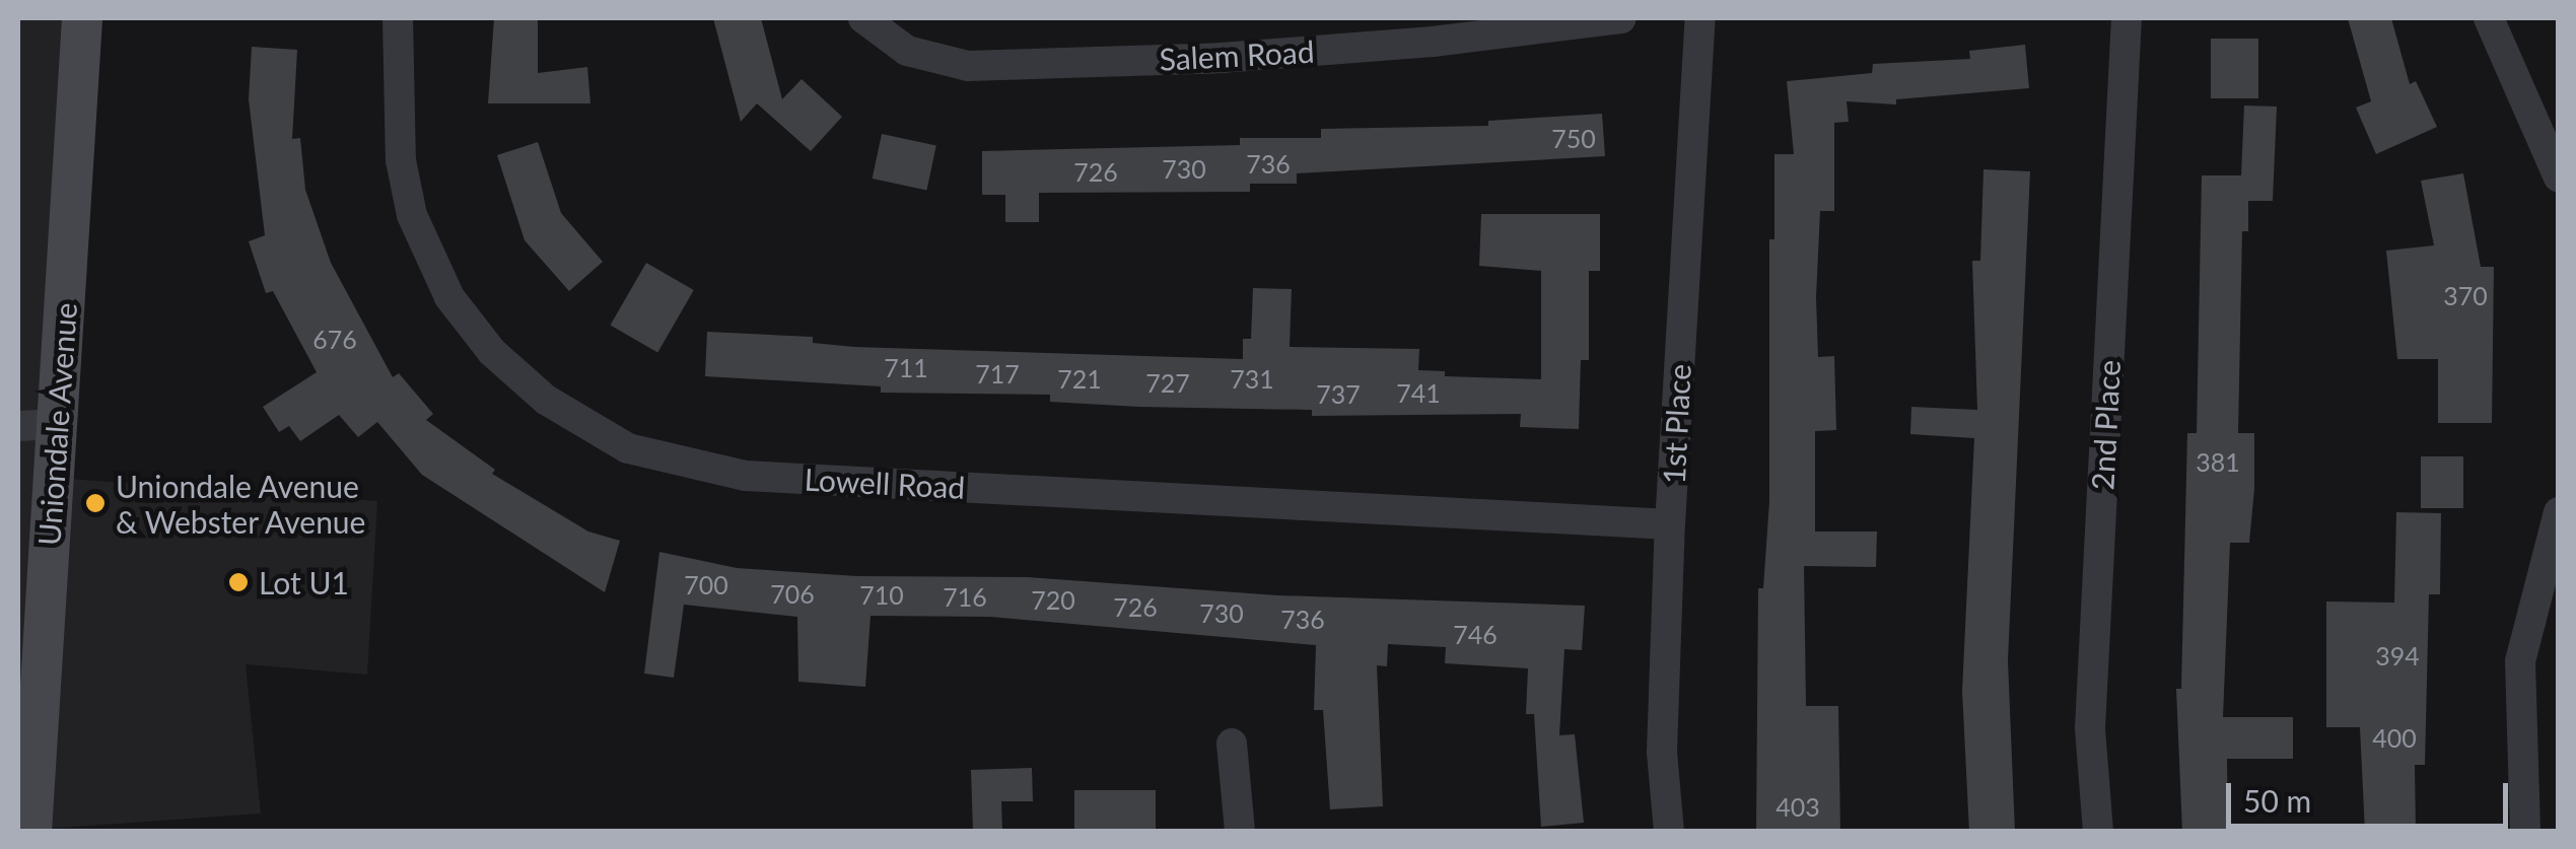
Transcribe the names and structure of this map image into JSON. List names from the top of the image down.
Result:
{
  "streets": {
    "main road": ["Uniondale Avenue"],
    "street": [
      "Salem Road",
      "1st Place",
      "2nd Place",
      "Lowell Road"
    ]
  },
  "crossings": [
    ["1st Place", "Lowell Road"]
  ],
  "places": ["Uniondale Avenue & Webster Avenue", "Lot U1"],
  "house_numbers": [
    "750",
    "736",
    "730",
    "726",
    "370",
    "676",
    "711",
    "717",
    "721",
    "731",
    "727",
    "741",
    "737",
    "381",
    "700",
    "706",
    "710",
    "716",
    "720",
    "726",
    "730",
    "736",
    "746",
    "394",
    "400",
    "403"
  ],
  "scale_bar": "50 m"
}
